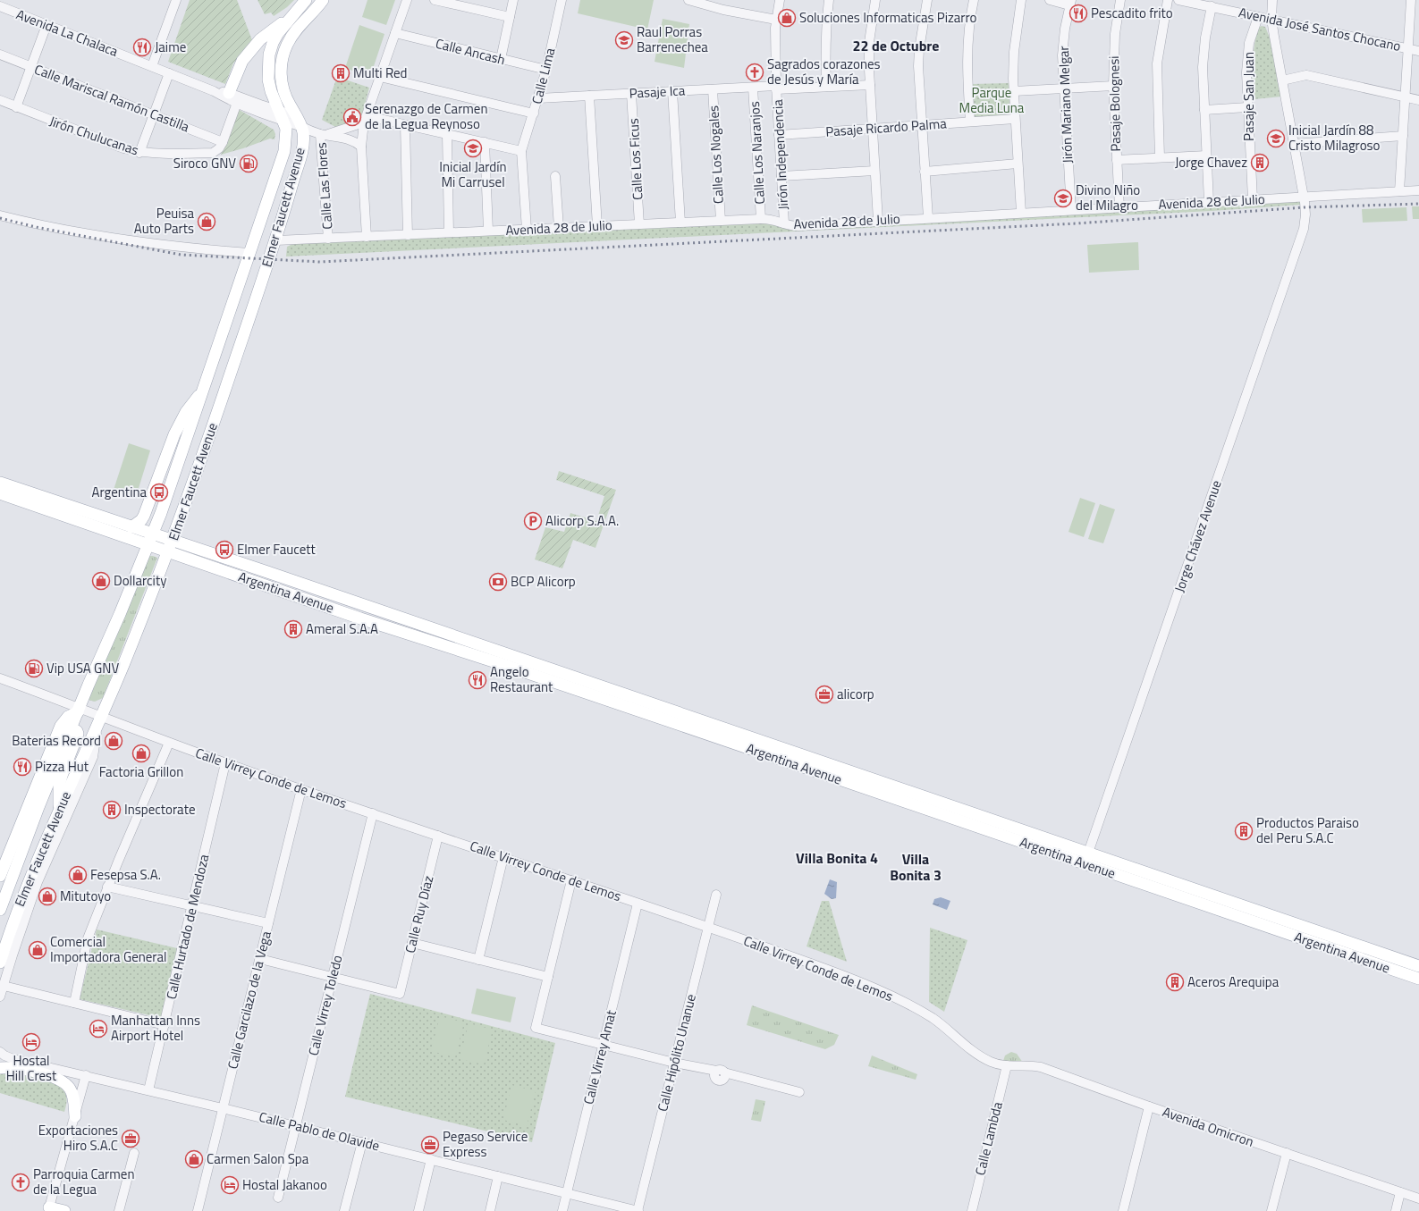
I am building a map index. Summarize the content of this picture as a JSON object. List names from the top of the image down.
{
  "streets": {
    "main road": ["Elmer Faucett Avenue", "Argentina Avenue"],
    "street": [
      "Avenida José Santos Chocano",
      "Avenida La Chalaca",
      "Calle Ancash",
      "Calle Lima",
      "Pasaje Ica",
      "Pasaje San Juan",
      "Calle Mariscal Ramón Castilla",
      "Pasaje Bolognesi",
      "Jirón Mariano Melgar",
      "Pasaje Ricardo Palma",
      "Jirón Chulucanas",
      "Calle Los Naranjos",
      "Calle Los Nogales",
      "Jirón Independencia",
      "Calle Los Ficus",
      "Calle Las Flores",
      "Avenida 28 de Julio",
      "Jorge Chávez Avenue",
      "Calle Virrey Conde de Lemos",
      "Calle Ruy Díaz",
      "Calle Hurtado de Mendoza",
      "Calle Garcilazo de la Vega",
      "Calle Virrey Toledo",
      "Calle Hipólito Unanue",
      "Calle Virrey Amat",
      "Avenida Omicron",
      "Calle Pablo de Olavide",
      "Calle Lambda"
    ]
  },
  "crossings": [
    ["Avenida José Santos Chocano", "Pasaje San Juan"],
    ["Avenida José Santos Chocano", "Jorge Chávez Avenue"],
    ["Avenida La Chalaca", "Calle Las Flores"],
    ["Avenida La Chalaca", "Elmer Faucett Avenue"],
    ["Calle Ancash", "Calle Lima"],
    ["Calle Lima", "Pasaje Ica"],
    ["Pasaje Ica", "Calle Los Naranjos"],
    ["Pasaje Ica", "Calle Los Nogales"],
    ["Pasaje Ica", "Jirón Independencia"],
    ["Pasaje Ica", "Calle Los Ficus"],
    ["Pasaje San Juan", "Avenida 28 de Julio"],
    ["Calle Mariscal Ramón Castilla", "Jirón Chulucanas"],
    ["Pasaje Bolognesi", "Avenida 28 de Julio"],
    ["Jirón Mariano Melgar", "Avenida 28 de Julio"],
    ["Pasaje Ricardo Palma", "Jirón Independencia"],
    ["Calle Los Naranjos", "Avenida 28 de Julio"],
    ["Calle Los Nogales", "Avenida 28 de Julio"],
    ["Jirón Independencia", "Avenida 28 de Julio"],
    ["Calle Los Ficus", "Avenida 28 de Julio"],
    ["Calle Las Flores", "Avenida 28 de Julio"],
    ["Avenida 28 de Julio", "Elmer Faucett Avenue"],
    ["Avenida 28 de Julio", "Jorge Chávez Avenue"],
    ["Elmer Faucett Avenue", "Argentina Avenue"],
    ["Elmer Faucett Avenue", "Calle Virrey Conde de Lemos"],
    ["Jorge Chávez Avenue", "Argentina Avenue"],
    ["Calle Virrey Conde de Lemos", "Calle Ruy Díaz"],
    ["Calle Virrey Conde de Lemos", "Calle Hurtado de Mendoza"],
    ["Calle Virrey Conde de Lemos", "Calle Garcilazo de la Vega"],
    ["Calle Virrey Conde de Lemos", "Calle Virrey Toledo"],
    ["Calle Virrey Conde de Lemos", "Calle Hipólito Unanue"],
    ["Calle Virrey Conde de Lemos", "Calle Virrey Amat"],
    ["Calle Virrey Conde de Lemos", "Avenida Omicron"],
    ["Calle Ruy Díaz", "Calle Virrey Toledo"],
    ["Calle Hurtado de Mendoza", "Calle Pablo de Olavide"],
    ["Calle Garcilazo de la Vega", "Calle Pablo de Olavide"],
    ["Calle Virrey Toledo", "Calle Pablo de Olavide"],
    ["Calle Hipólito Unanue", "Calle Pablo de Olavide"],
    ["Calle Virrey Amat", "Calle Pablo de Olavide"],
    ["Avenida Omicron", "Calle Lambda"]
  ],
  "districts": ["22 de Octubre", "Villa Bonita 4", "Villa Bonita 3"],
  "parks": ["Parque Media Luna"],
  "places": {
    "restaurant": [
      "Pescadito frito",
      "Jaime",
      "Angelo Restaurant",
      "Pizza Hut"
    ],
    "shop": [
      "Soluciones Informaticas Pizarro",
      "Peuisa Auto Parts",
      "Dollarcity",
      "Baterias Record",
      "Factoria Grillon",
      "Fesepsa S.A.",
      "Mitutoyo",
      "Comercial Importadora General",
      "Carmen Salon Spa"
    ],
    "school or university": [
      "Raul Porras Barrenechea",
      "Inicial Jardín 88 Cristo Milagroso",
      "Inicial Jardín Mi Carrusel",
      "Divino Niño del Milagro"
    ],
    "church": ["Sagrados corazones de Jesús y María", "Parroquia Carmen de la Legua"],
    "building": [
      "Multi Red",
      "Jorge Chavez",
      "Ameral S.A.A",
      "Inspectorate",
      "Productos Paraiso del Peru S.A.C",
      "Aceros Arequipa"
    ],
    "public building": ["Serenazgo de Carmen de la Legua Reynoso"],
    "fuel station": ["Siroco GNV", "Vip USA GNV"],
    "bus stop": ["Argentina", "Elmer Faucett"],
    "parking": ["Alicorp S.A.A."],
    "bank": ["BCP Alicorp"],
    "office": ["alicorp", "Exportaciones Hiro S.A.C", "Pegaso Service Express"],
    "hotel": ["Manhattan Inns Airport Hotel", "Hostal Hill Crest", "Hostal Jakanoo"]
  }
}
